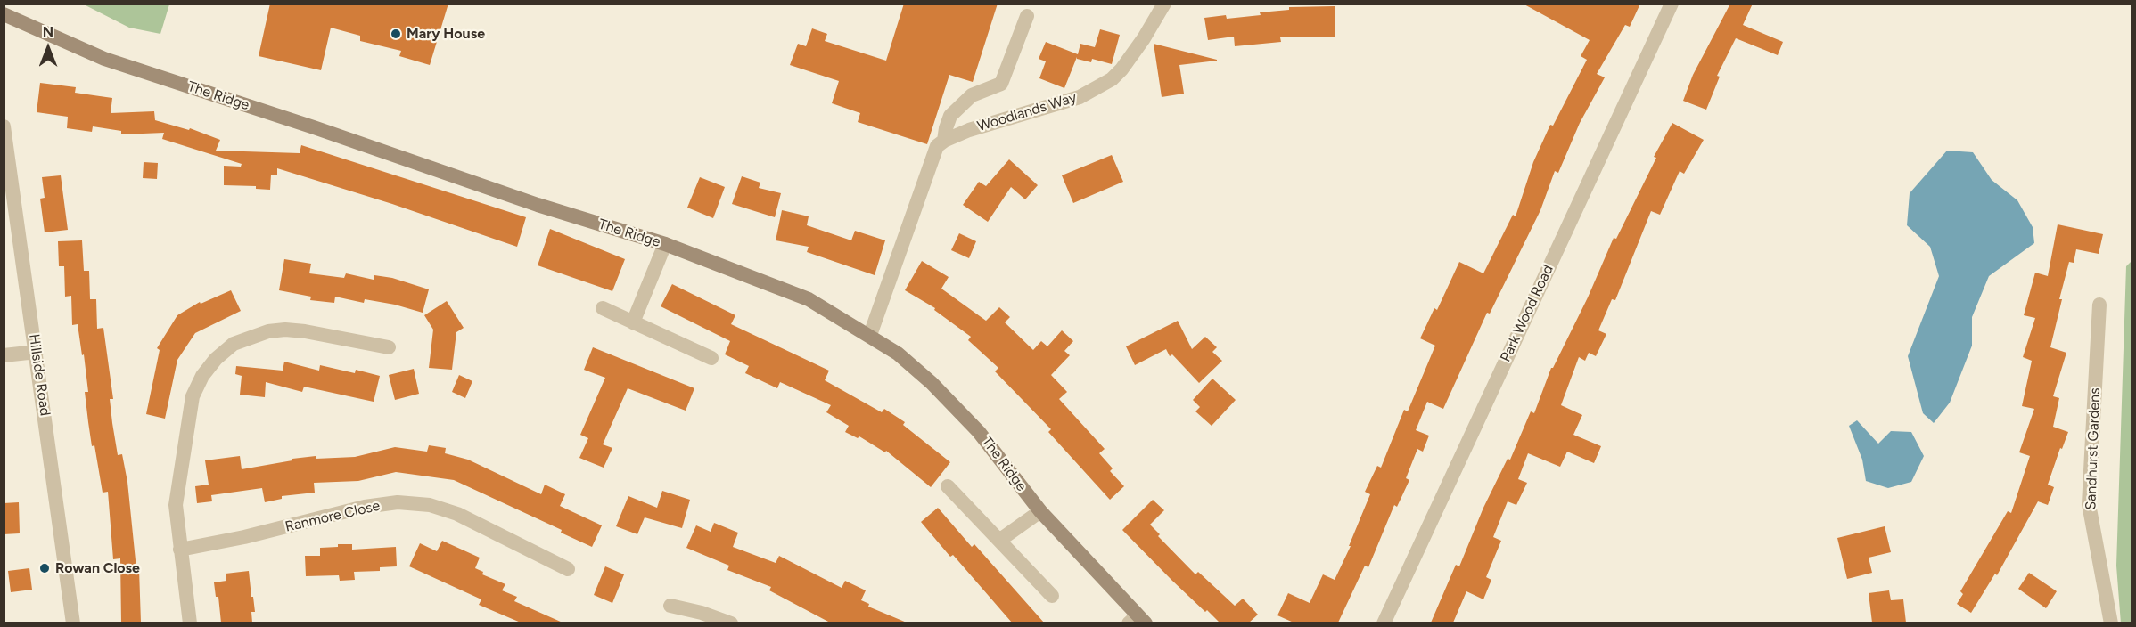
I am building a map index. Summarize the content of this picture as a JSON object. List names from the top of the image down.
{
  "streets": {
    "main road": ["The Ridge"],
    "street": [
      "Woodlands Way",
      "Park Wood Road",
      "Hillside Road",
      "Sandhurst Gardens",
      "Ranmore Close"
    ]
  },
  "crossings": [
    ["The Ridge", "Woodlands Way"]
  ],
  "places": ["Mary House", "Rowan Close"],
  "north": "top"
}
